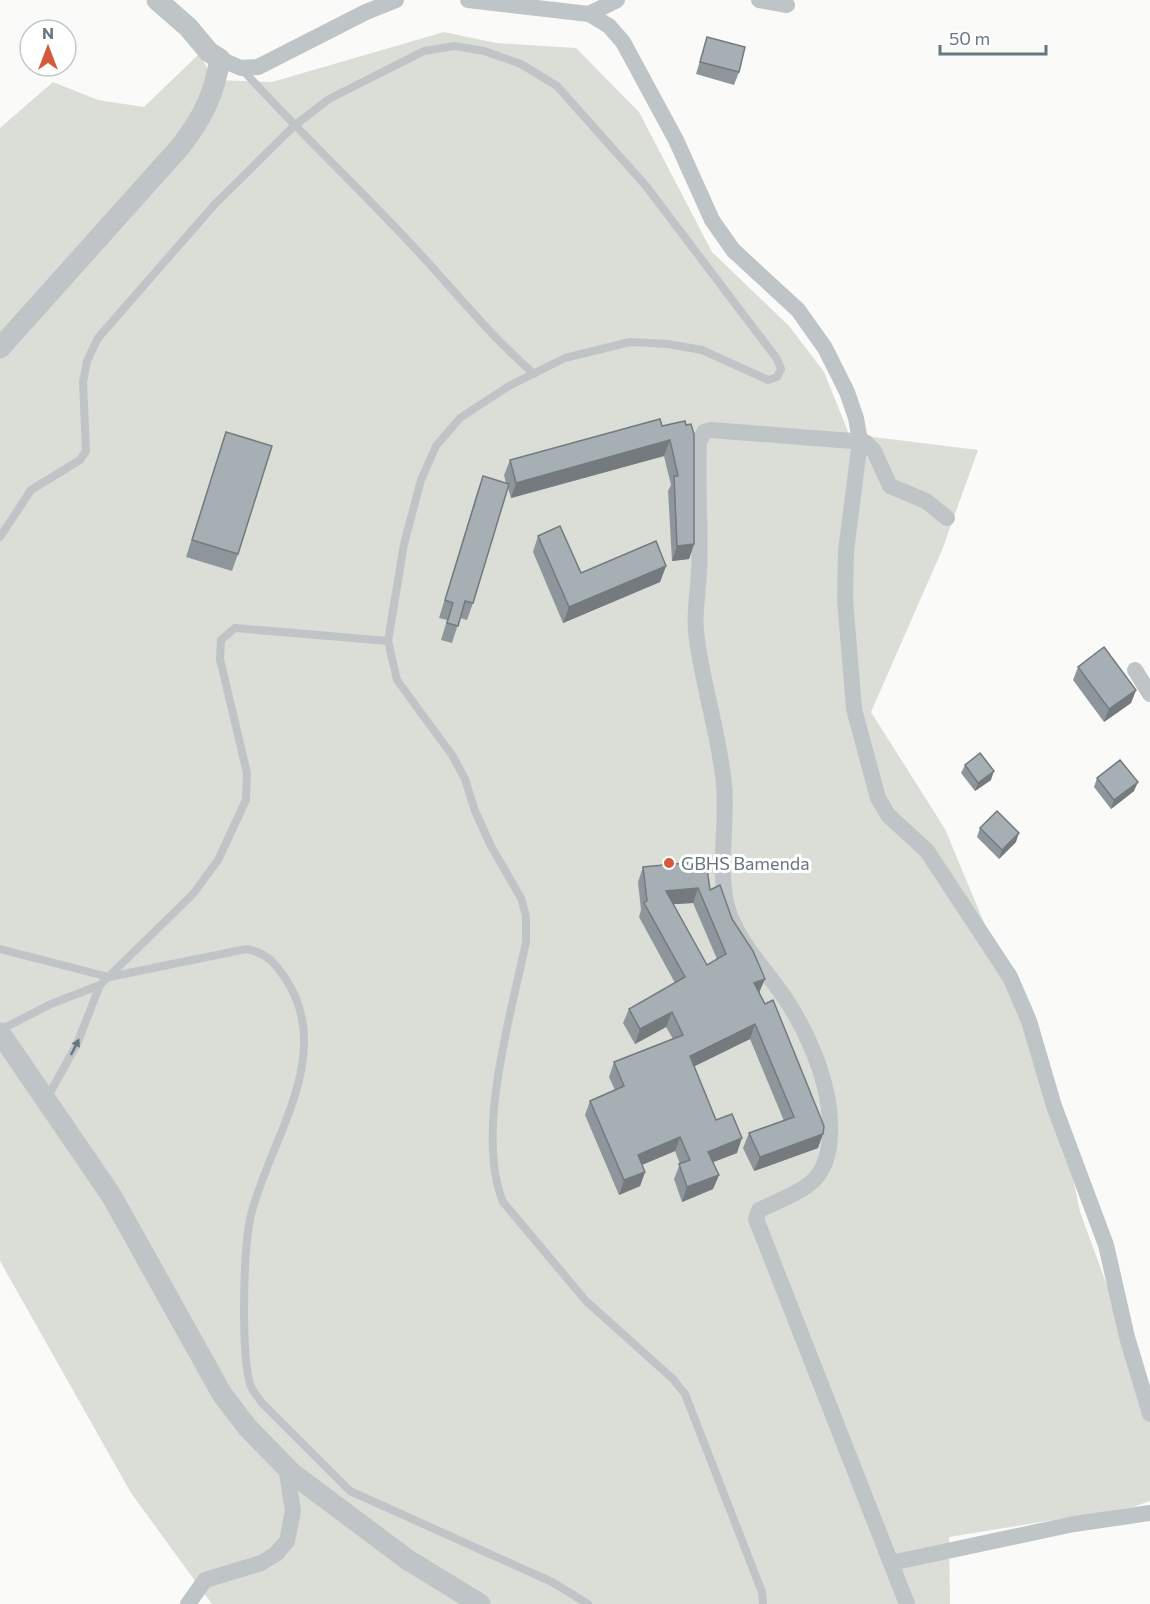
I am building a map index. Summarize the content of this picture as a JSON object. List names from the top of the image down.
{
  "places": ["GBHS Bamenda"],
  "scale_bar": "50 m",
  "north": "top"
}
